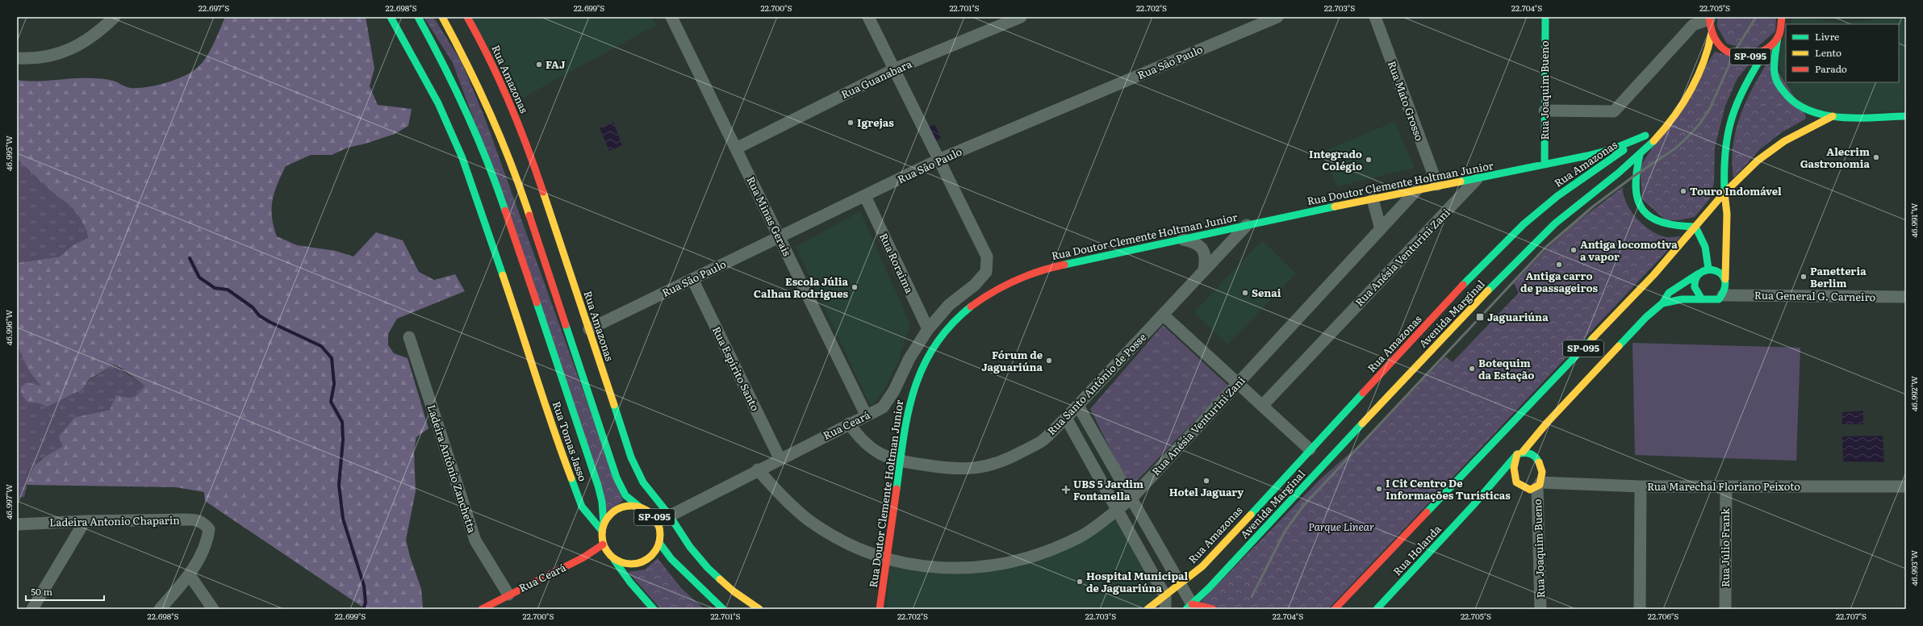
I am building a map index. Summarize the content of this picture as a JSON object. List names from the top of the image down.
{
  "streets": {
    "street": [
      "SP-095",
      "Rua São Paulo",
      "Rua Amazonas",
      "Rua Guanabara",
      "Rua Joaquim Bueno",
      "Rua Mato Grosso",
      "Rua Doutor Clemente Holtman Junior",
      "Rua Minas Gerais",
      "Rua Anésia Venturini Zani",
      "Rua Roraima",
      "Rua General G. Carneiro",
      "Avenida Marginal",
      "Rua Espírito Santo",
      "Rua Santo Antônio de Posse",
      "Rua Ceará",
      "Rua Tomas Jasso",
      "Ladeira Antônio Zanchetta",
      "Rua Marechal Floriano Peixoto",
      "Ladeira Antonio Chaparin",
      "Rua Júlio Frank",
      "Rua Holanda"
    ]
  },
  "crossings": [
    ["SP-095", "Avenida Marginal"],
    ["SP-095", "Rua Ceará"],
    ["SP-095", "Rua Tomas Jasso"],
    ["Rua São Paulo", "Rua Amazonas"],
    ["Rua São Paulo", "Rua Minas Gerais"],
    ["Rua São Paulo", "Rua Roraima"],
    ["Rua São Paulo", "Rua Espírito Santo"],
    ["Rua São Paulo", "Rua Ceará"],
    ["Rua Amazonas", "Rua Doutor Clemente Holtman Junior"],
    ["Rua Amazonas", "Avenida Marginal"],
    ["Rua Amazonas", "Rua Ceará"],
    ["Rua Guanabara", "Rua Minas Gerais"],
    ["Rua Joaquim Bueno", "Rua Doutor Clemente Holtman Junior"],
    ["Rua Joaquim Bueno", "Rua Marechal Floriano Peixoto"],
    ["Rua Mato Grosso", "Rua Doutor Clemente Holtman Junior"],
    ["Rua Doutor Clemente Holtman Junior", "Rua Anésia Venturini Zani"],
    ["Rua Doutor Clemente Holtman Junior", "Rua Santo Antônio de Posse"],
    ["Rua Minas Gerais", "Rua Ceará"],
    ["Rua Anésia Venturini Zani", "Rua Ceará"],
    ["Rua Roraima", "Rua Ceará"],
    ["Rua Espírito Santo", "Rua Ceará"],
    ["Rua Santo Antônio de Posse", "Rua Ceará"],
    ["Rua Ceará", "Rua Tomas Jasso"],
    ["Rua Ceará", "Ladeira Antônio Zanchetta"],
    ["Rua Marechal Floriano Peixoto", "Rua Júlio Frank"]
  ],
  "parks": ["Parque Linear"],
  "places": {
    "other": [
      "FAJ",
      "Igrejas",
      "Alecrim Gastronomia",
      "Integrado Colégio",
      "Touro Indomável",
      "Antiga locomotiva a vapor",
      "Antiga carro de passageiros",
      "Panetteria Berlim",
      "Escola Júlia Calhau Rodrigues",
      "Senai",
      "Fórum de Jaguariúna",
      "Botequim da Estação",
      "Hotel Jaguary",
      "I Cit Centro De Informações Turísticas",
      "Hospital Municipal de Jaguariúna"
    ],
    "transit": ["Jaguariúna"],
    "health": ["UBS 5 Jardim Fontanella"]
  },
  "legend": ["Livre", "Lento", "Parado"],
  "scale_bar": "50 m",
  "coordinates": [
    "22.697°S",
    "22.698°S",
    "22.699°S",
    "22.700°S",
    "22.701°S",
    "22.702°S",
    "22.703°S",
    "22.704°S",
    "22.705°S",
    "46.995°W",
    "46.991°W",
    "46.996°W",
    "46.992°W",
    "46.997°W",
    "46.993°W",
    "22.706°S",
    "22.707°S"
  ]
}
